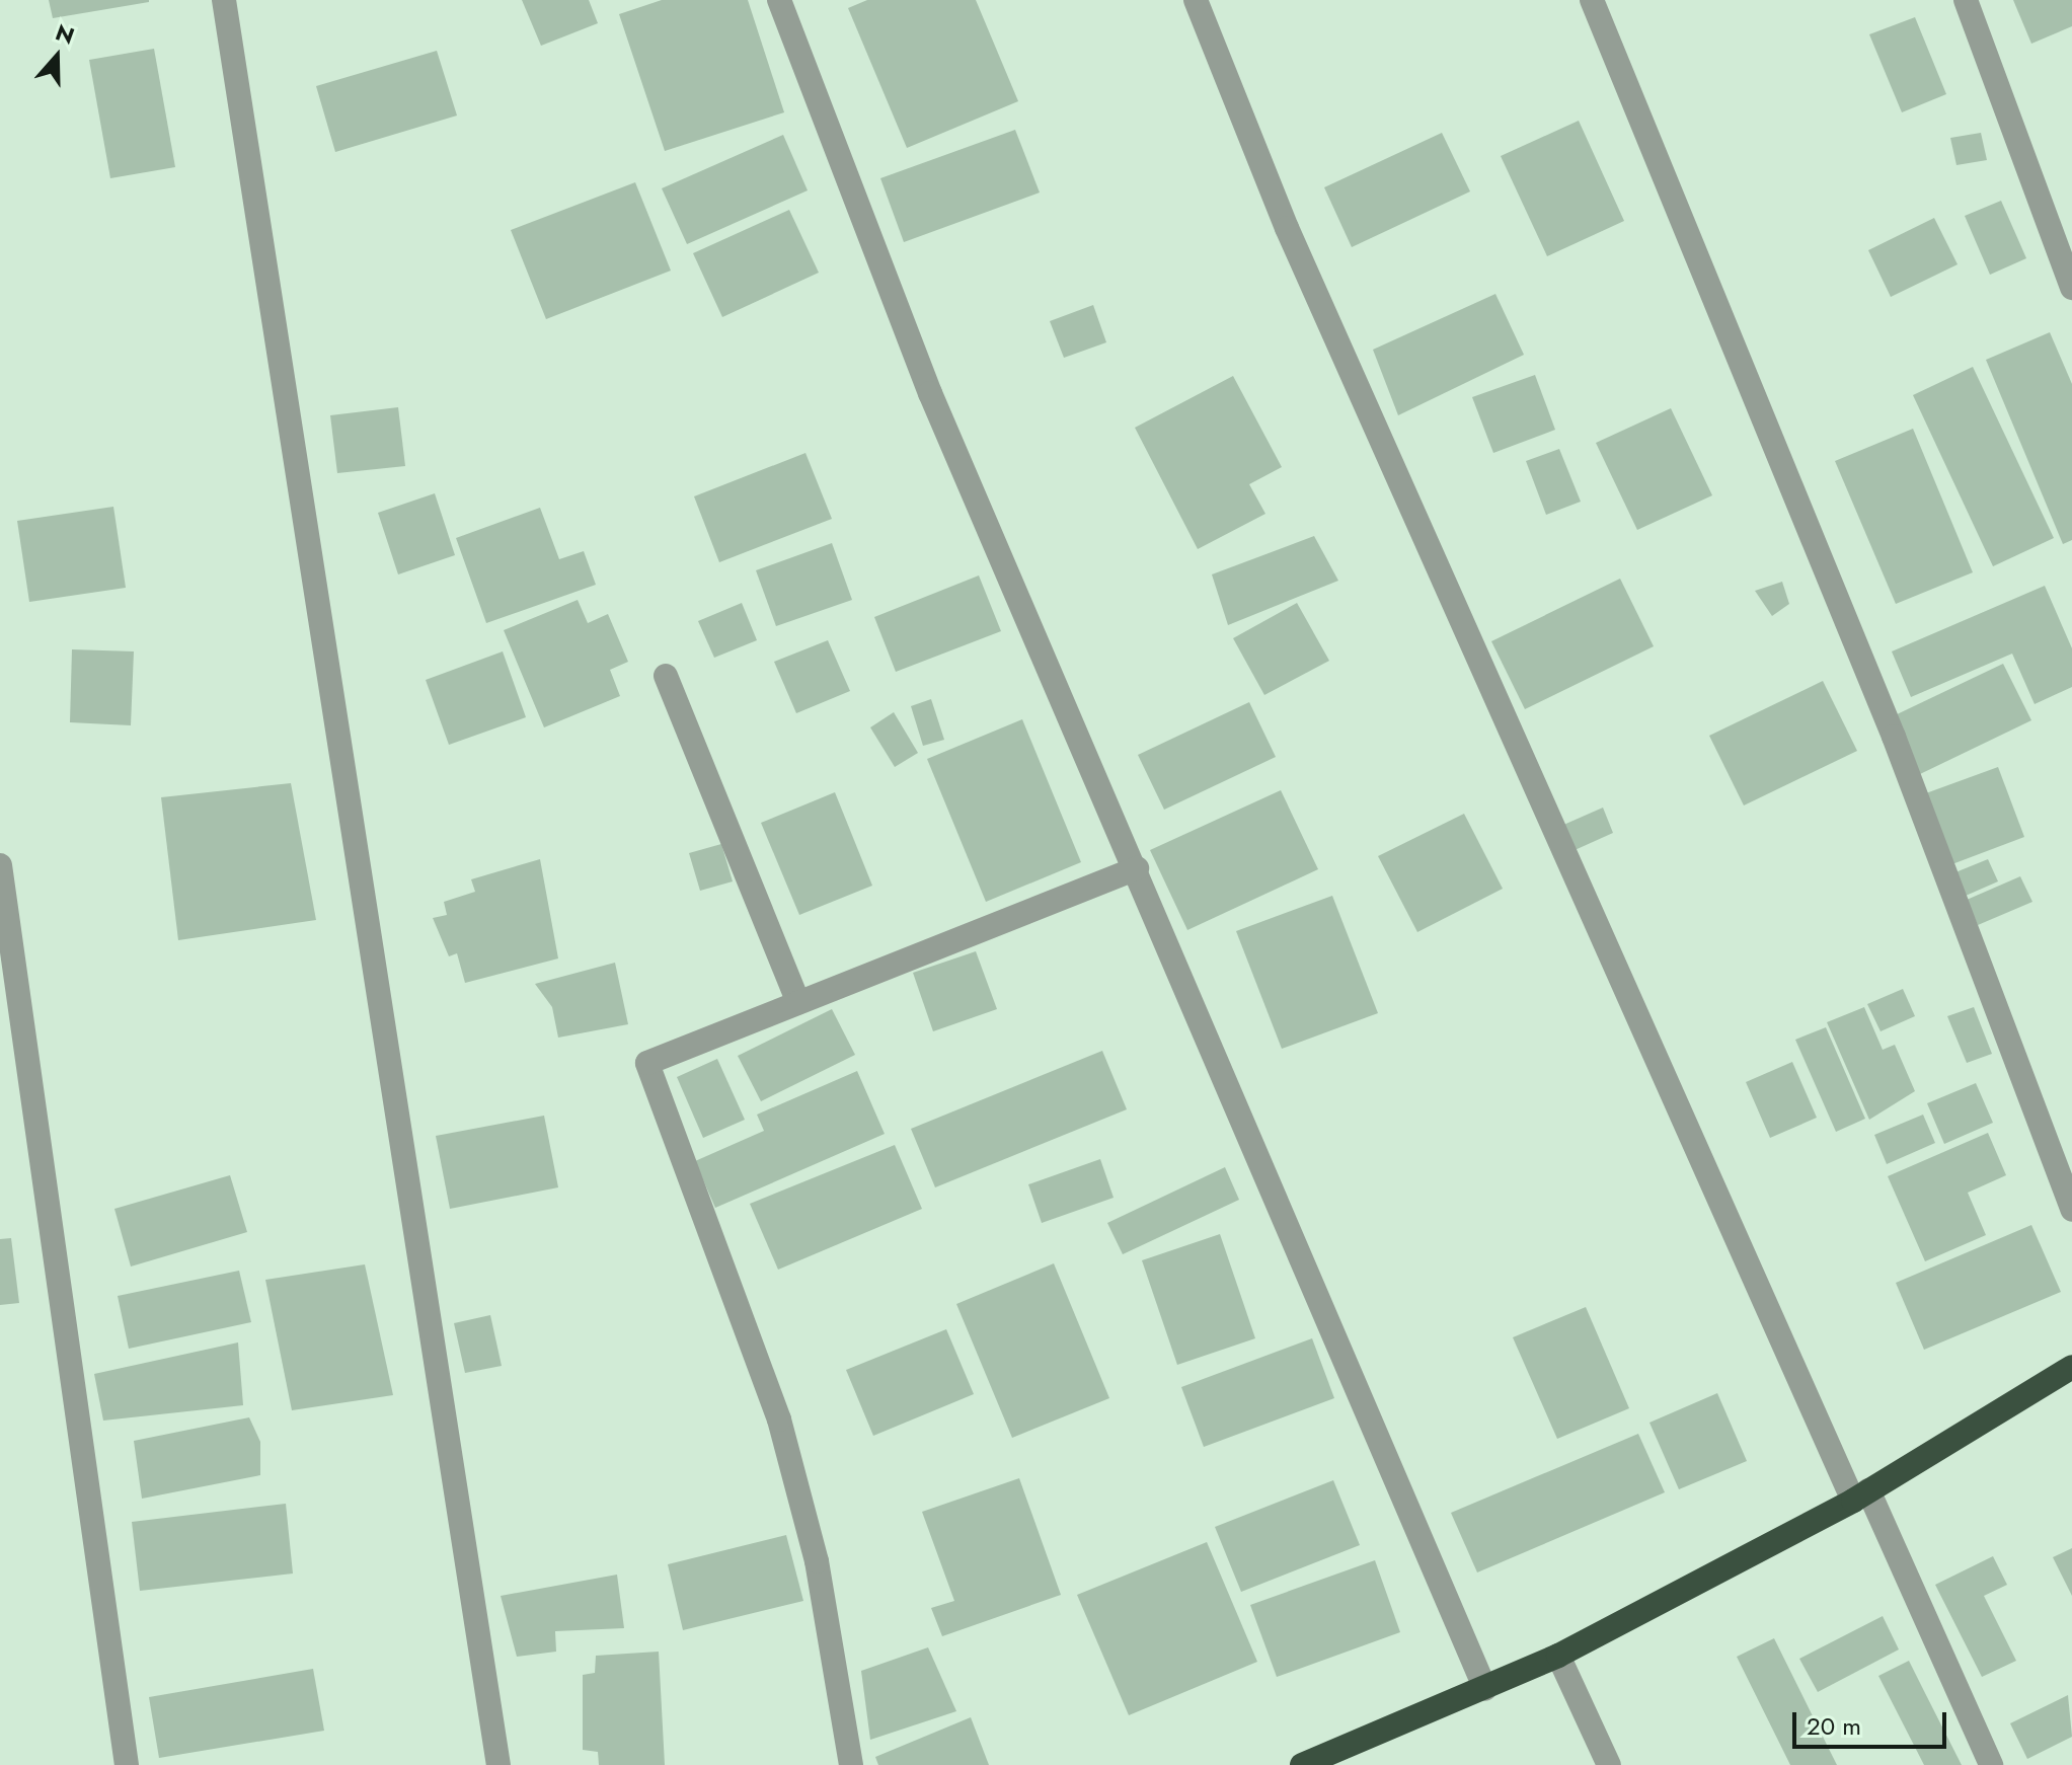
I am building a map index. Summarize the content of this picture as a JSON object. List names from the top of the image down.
{
  "scale_bar": "20 m",
  "north": "top"
}
